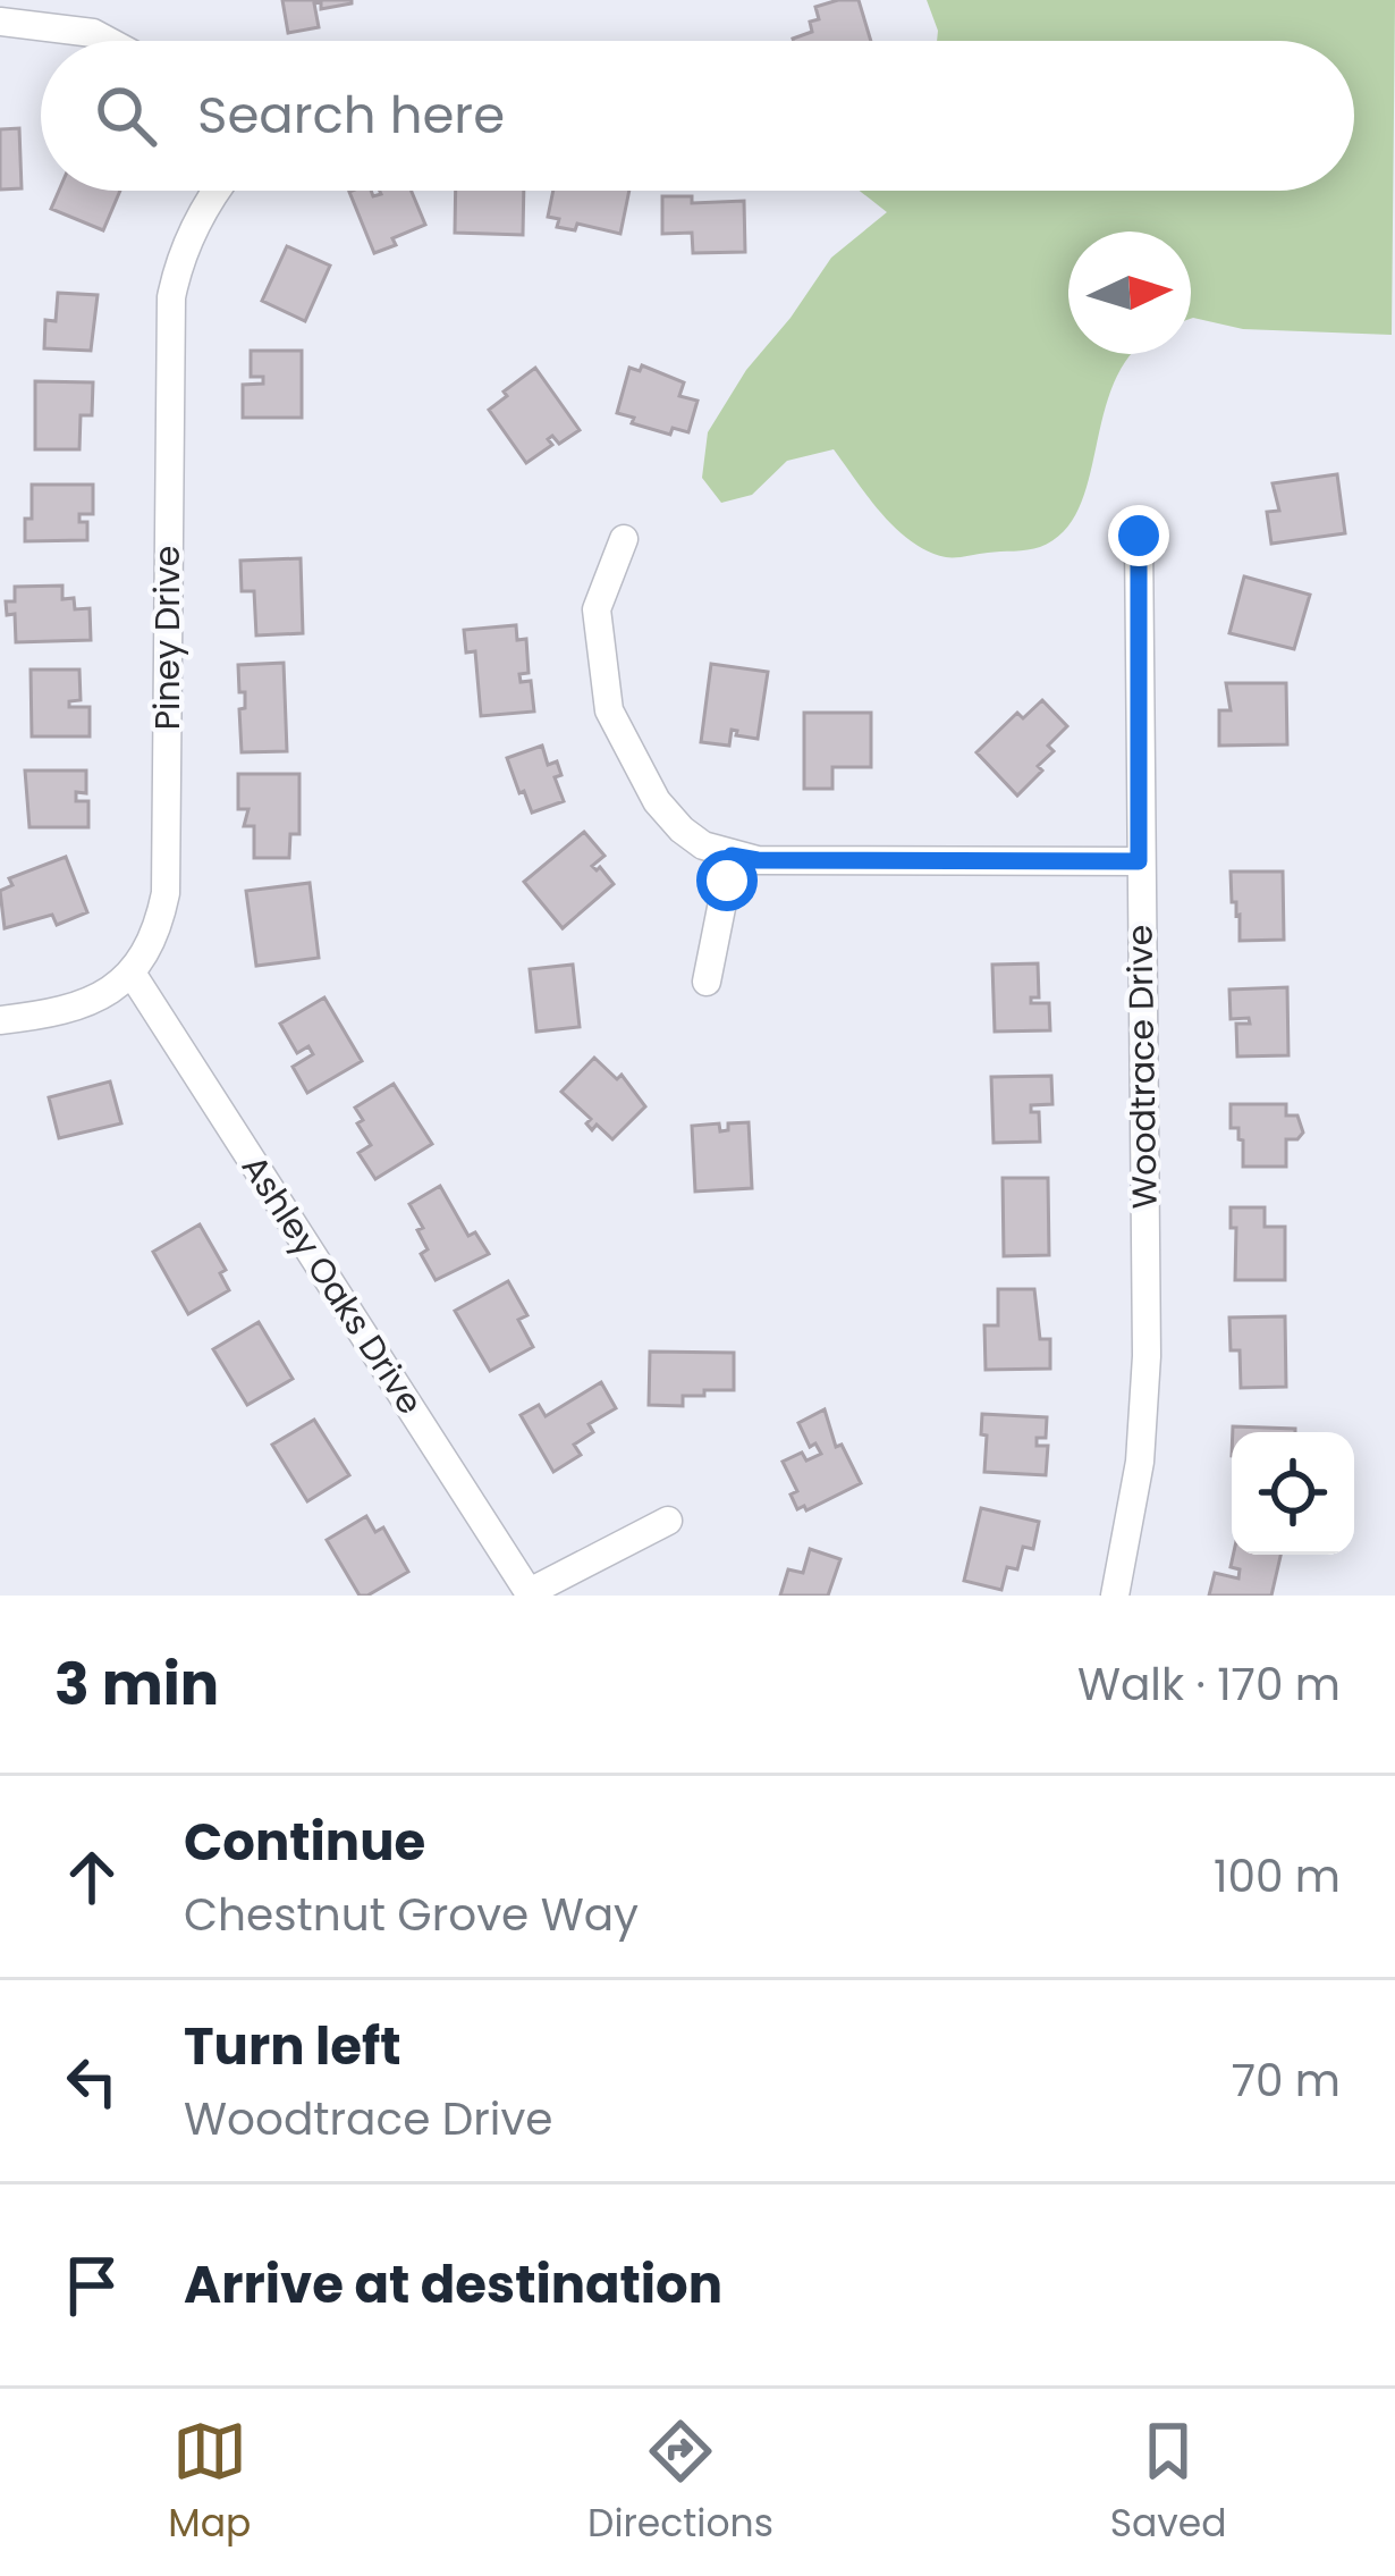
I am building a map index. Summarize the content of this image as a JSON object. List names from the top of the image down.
{
  "streets": {
    "street": ["Piney Drive", "Woodtrace Drive", "Ashley Oaks Drive"]
  },
  "crossings": [
    ["Piney Drive", "Ashley Oaks Drive"]
  ],
  "north": "right",
  "page": {
    "search": "Search here",
    "heading": ["3 min", "Walk · 170 m"],
    "list": [
      ["Continue", "Chestnut Grove Way", "100 m"],
      ["Turn left", "Woodtrace Drive", "70 m"],
      "Arrive at destination"
    ],
    "nav": ["Map", "Directions", "Saved"]
  }
}
